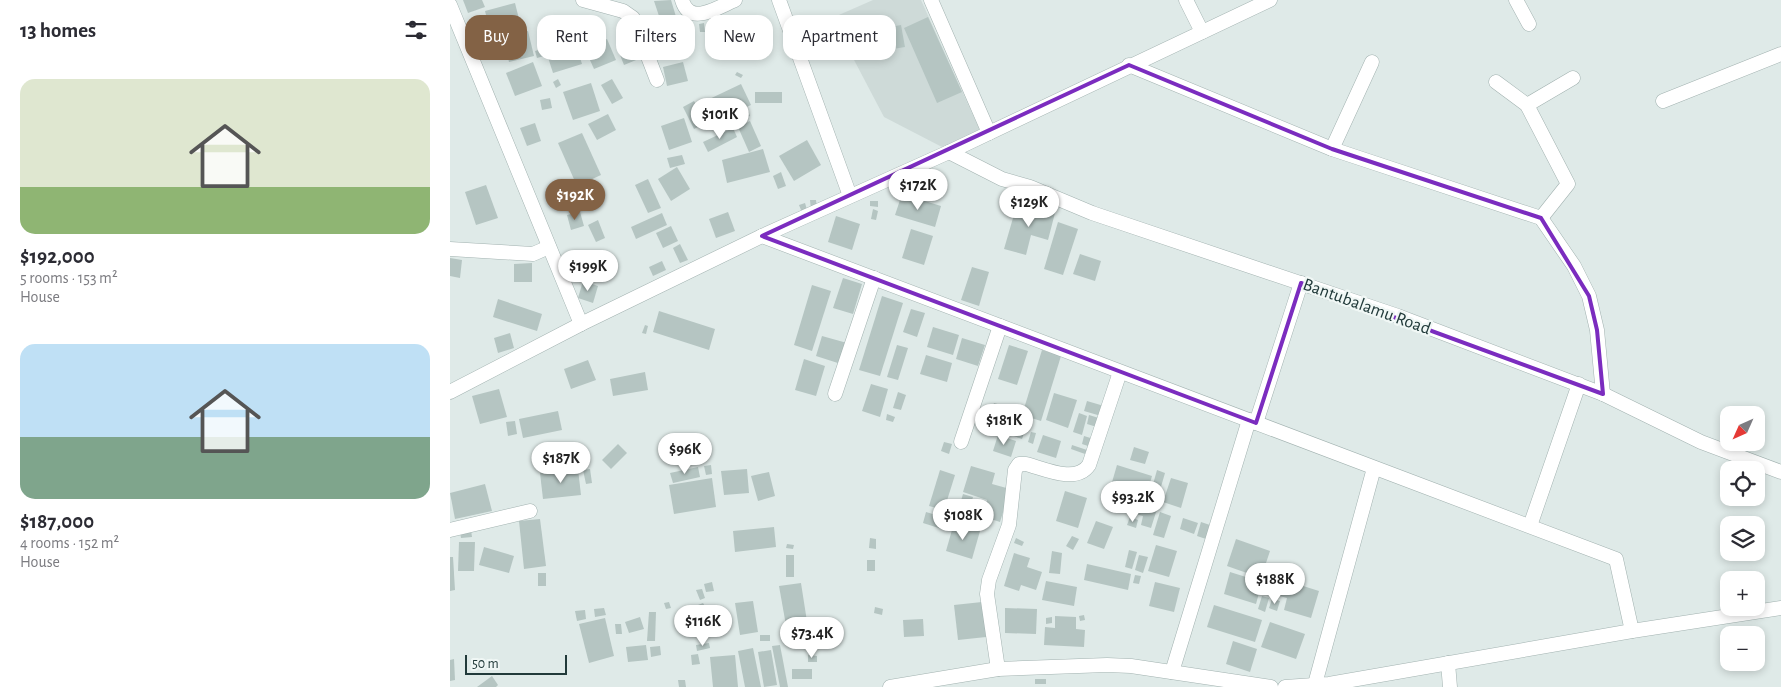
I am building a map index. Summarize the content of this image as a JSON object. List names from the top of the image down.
{
  "streets": {
    "street": ["Bantubalamu Road"]
  },
  "scale_bar": "50 m",
  "north": "bottom left",
  "page": {
    "heading": "13 homes",
    "chip": [
      "Buy",
      "Rent",
      "Filters",
      "New",
      "Apartment"
    ],
    "list": [
      {
        "name": "$192,000",
        "note": "5 rooms · 153 m² · House"
      },
      {
        "name": "$187,000",
        "note": "4 rooms · 152 m² · House"
      }
    ],
    "price": [
      "$101K",
      "$172K",
      "$192K",
      "$129K",
      "$199K",
      "$181K",
      "$96K",
      "$187K",
      "$93.2K",
      "$108K",
      "$188K",
      "$116K",
      "$73.4K"
    ],
    "map_buttons": ["+", "−"],
    "scale": "50 m"
  }
}
